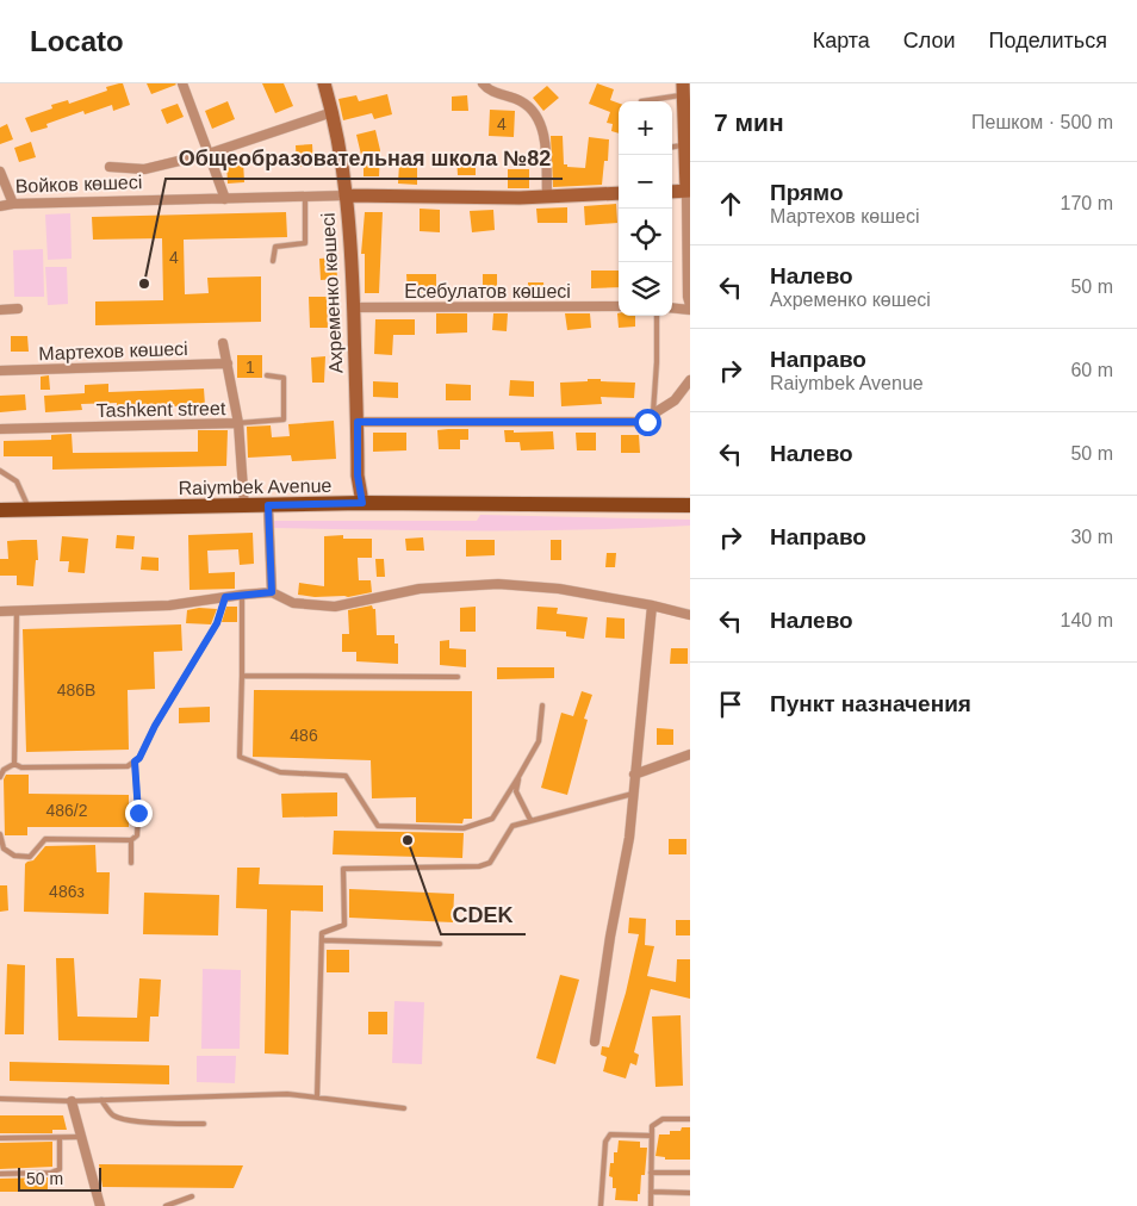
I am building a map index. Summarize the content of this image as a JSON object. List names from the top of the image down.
{
  "streets": {
    "main road": ["Raiymbek Avenue"],
    "street": [
      "Войков көшесі",
      "Есебулатов көшесі",
      "Ахременко көшесі",
      "Мартехов көшесі",
      "Tashkent street"
    ]
  },
  "crossings": [
    ["Войков көшесі", "Ахременко көшесі"],
    ["Есебулатов көшесі", "Ахременко көшесі"],
    ["Ахременко көшесі", "Raiymbek Avenue"],
    ["Tashkent street", "Raiymbek Avenue"]
  ],
  "places": ["Общеобразовательная школа №82", "CDEK"],
  "house_numbers": [
    "4",
    "4",
    "1",
    "486В",
    "486",
    "486/2",
    "486з"
  ],
  "scale_bar": "50 m",
  "page": {
    "header": "Locato",
    "nav": ["Карта", "Слои", "Поделиться"],
    "heading": ["7 мин", "Пешком · 500 m"],
    "map_buttons": ["+", "−"],
    "list": [
      ["Прямо", "Мартехов көшесі", "170 m"],
      ["Налево", "Ахременко көшесі", "50 m"],
      ["Направо", "Raiymbek Avenue", "60 m"],
      ["Налево", "50 m"],
      ["Направо", "30 m"],
      ["Налево", "140 m"],
      "Пункт назначения"
    ],
    "scale": "50 m"
  }
}
